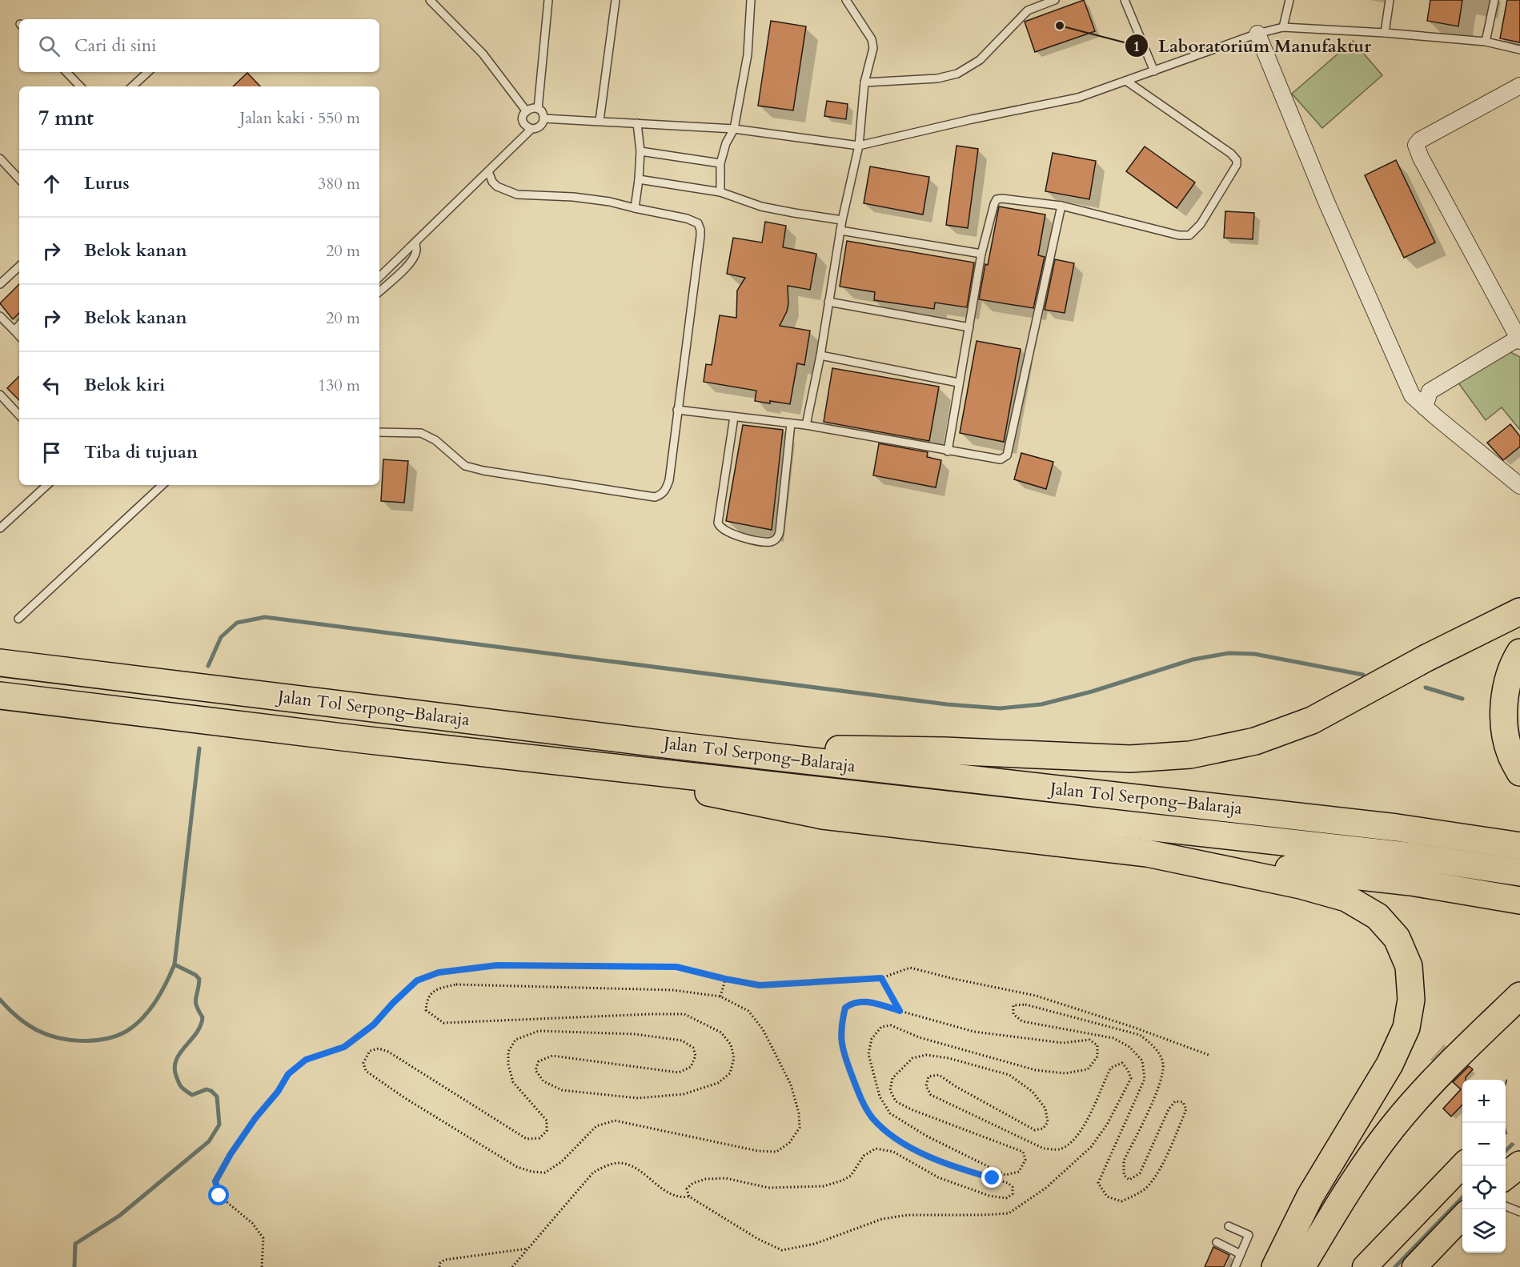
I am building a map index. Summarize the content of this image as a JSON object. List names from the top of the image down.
{
  "streets": {
    "highway": ["Jalan Tol Serpong–Balaraja"]
  },
  "places": ["Laboratorium Manufaktur"],
  "page": {
    "search": "Cari di sini",
    "heading": ["7 mnt", "Jalan kaki · 550 m"],
    "list": [
      ["Lurus", "380 m"],
      ["Belok kanan", "20 m"],
      ["Belok kanan", "20 m"],
      ["Belok kiri", "130 m"],
      "Tiba di tujuan"
    ],
    "map_buttons": ["+", "−"]
  }
}
